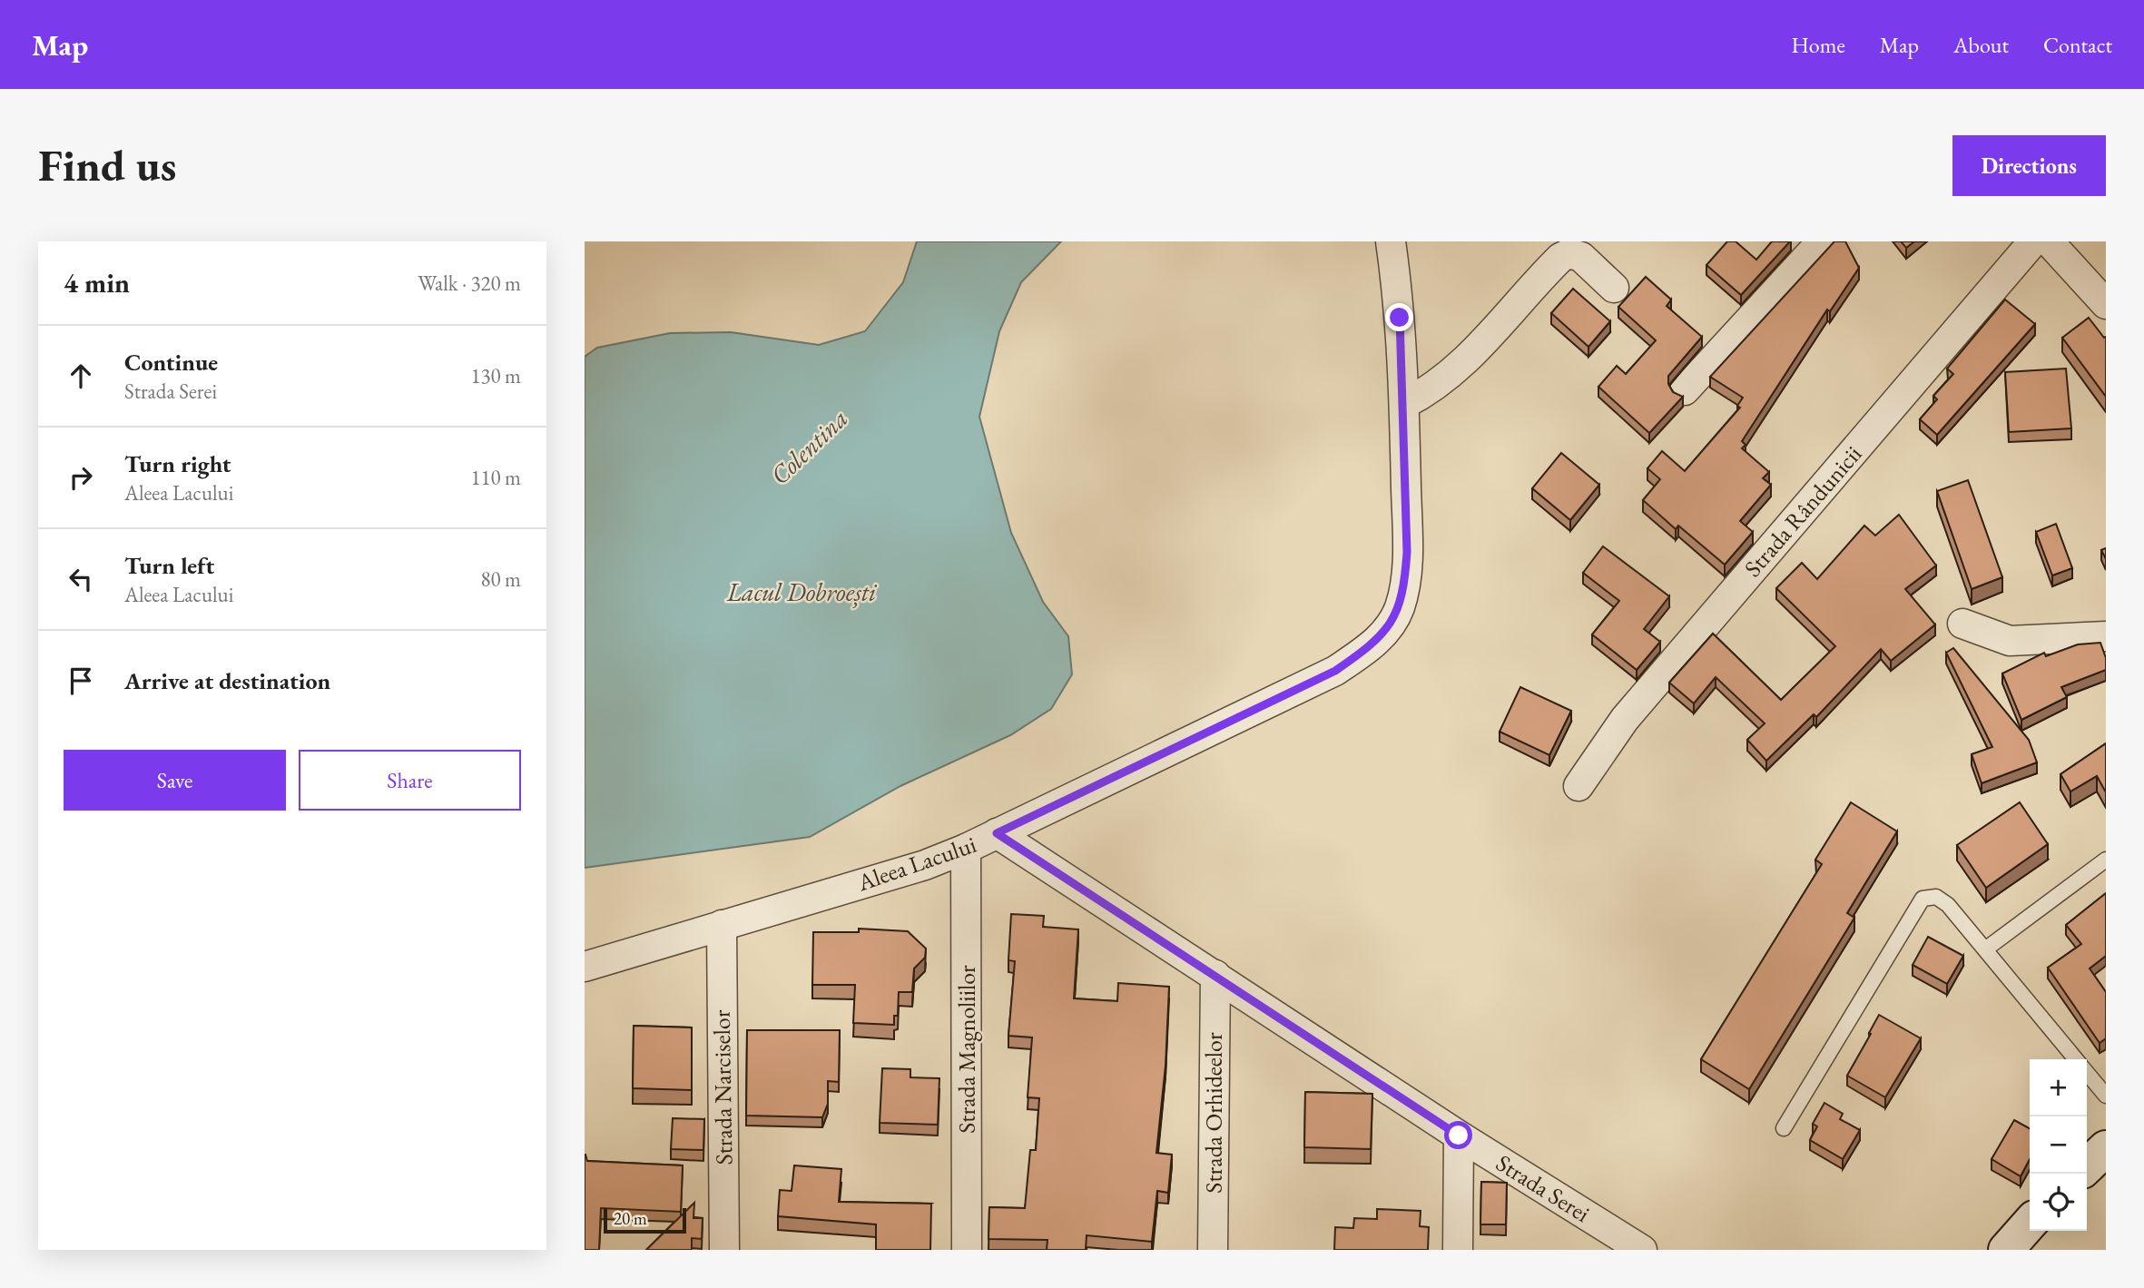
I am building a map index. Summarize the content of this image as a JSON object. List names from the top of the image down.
{
  "streets": {
    "street": [
      "Strada Rândunicii",
      "Aleea Lacului",
      "Strada Magnoliilor",
      "Strada Narciselor",
      "Strada Orhideelor",
      "Strada Serei"
    ]
  },
  "crossings": [
    ["Aleea Lacului", "Strada Magnoliilor"],
    ["Aleea Lacului", "Strada Narciselor"],
    ["Aleea Lacului", "Strada Serei"],
    ["Strada Orhideelor", "Strada Serei"]
  ],
  "water": ["Colentina", "Lacul Dobroești"],
  "scale_bar": "20 m",
  "page": {
    "header": "Map",
    "nav": [
      "Home",
      "Map",
      "About",
      "Contact"
    ],
    "buttons": [
      "Directions",
      ["Save", "Share"]
    ],
    "title": "Find us",
    "heading": ["4 min", "Walk · 320 m"],
    "list": [
      ["Continue", "Strada Serei", "130 m"],
      ["Turn right", "Aleea Lacului", "110 m"],
      ["Turn left", "Aleea Lacului", "80 m"],
      "Arrive at destination"
    ],
    "map_buttons": ["+", "−"],
    "scale": "20 m"
  }
}
